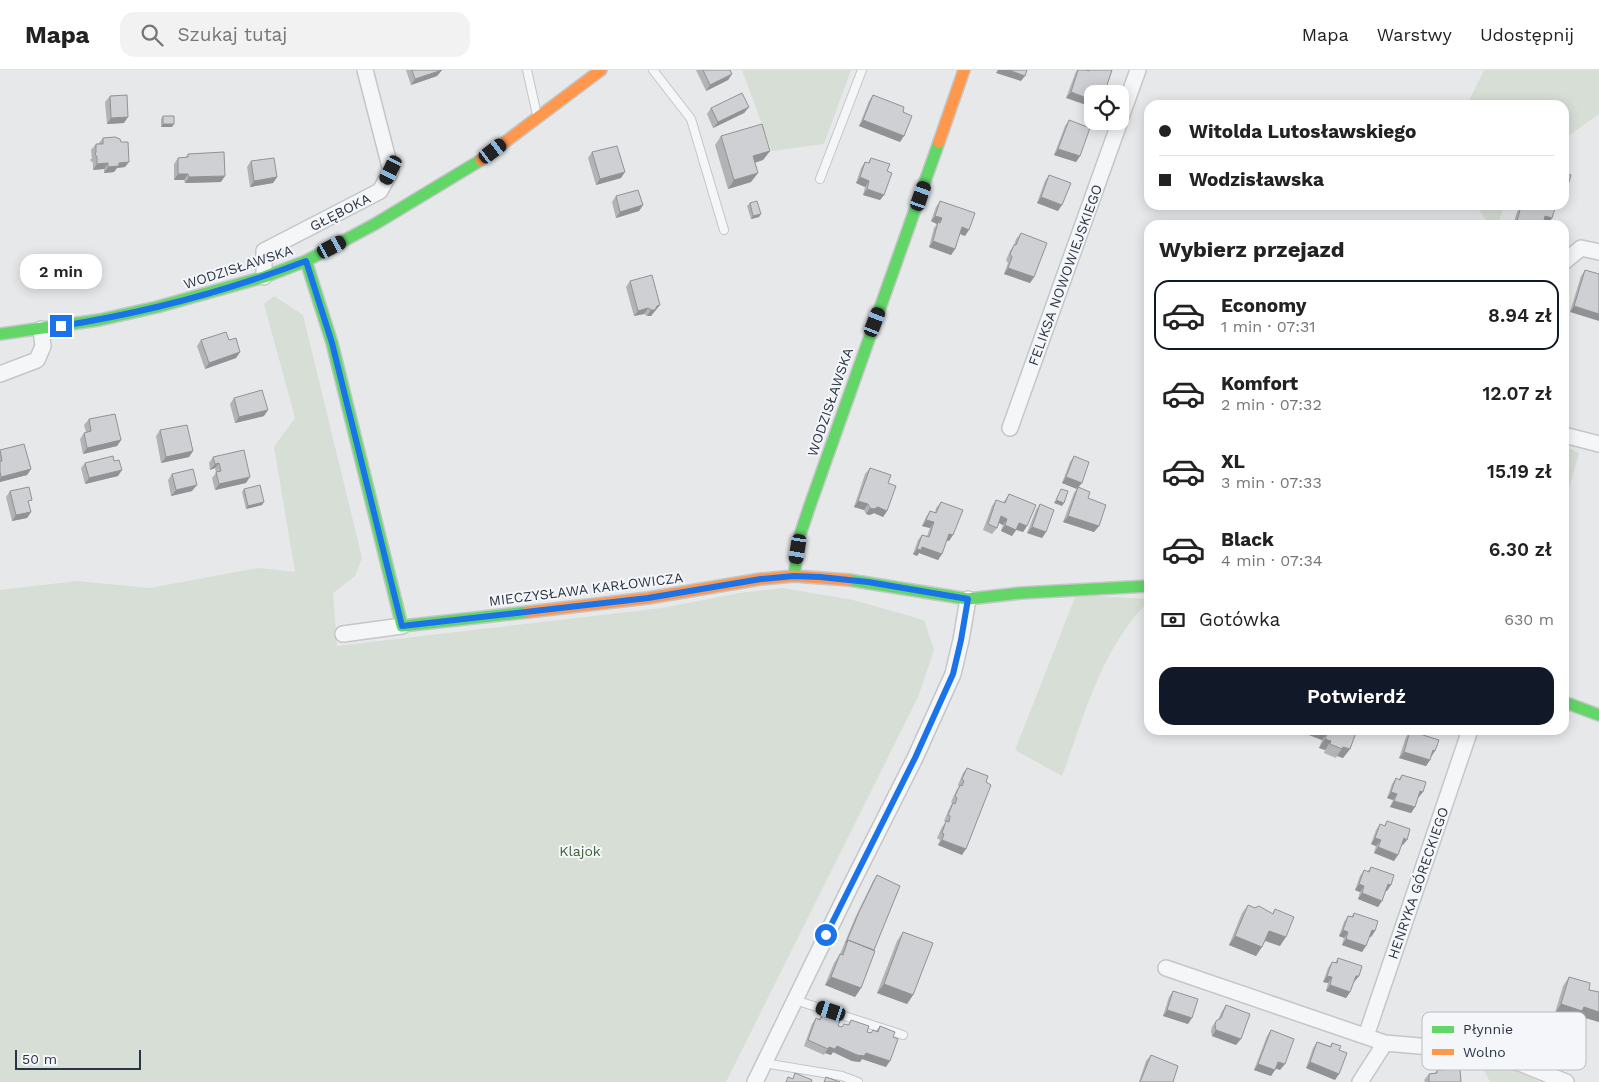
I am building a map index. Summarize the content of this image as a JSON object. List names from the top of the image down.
{
  "streets": {
    "street": [
      "GŁĘBOKA",
      "WODZISŁAWSKA",
      "FELIKSA NOWOWIEJSKIEGO",
      "MIECZYSŁAWA KARŁOWICZA",
      "HENRYKA GÓRECKIEGO"
    ]
  },
  "crossings": [
    ["GŁĘBOKA", "WODZISŁAWSKA"],
    ["WODZISŁAWSKA", "MIECZYSŁAWA KARŁOWICZA"]
  ],
  "parks": ["Klajok"],
  "legend": ["Płynnie", "Wolno"],
  "scale_bar": "50 m",
  "page": {
    "header": "Mapa",
    "search": "Szukaj tutaj",
    "nav": ["Mapa", "Warstwy", "Udostępnij"],
    "banner": ["Witolda Lutosławskiego", "Wodzisławska"],
    "heading": "Wybierz przejazd",
    "bubble": "2 min",
    "list": [
      {
        "name": "Economy",
        "note": "1 min · 07:31",
        "value": "8.94 zł"
      },
      {
        "name": "Komfort",
        "note": "2 min · 07:32",
        "value": "12.07 zł"
      },
      {
        "name": "XL",
        "note": "3 min · 07:33",
        "value": "15.19 zł"
      },
      {
        "name": "Black",
        "note": "4 min · 07:34",
        "value": "6.30 zł"
      }
    ],
    "pay": ["Gotówka", "630 m"],
    "buttons": "Potwierdź",
    "scale": "50 m"
  }
}
